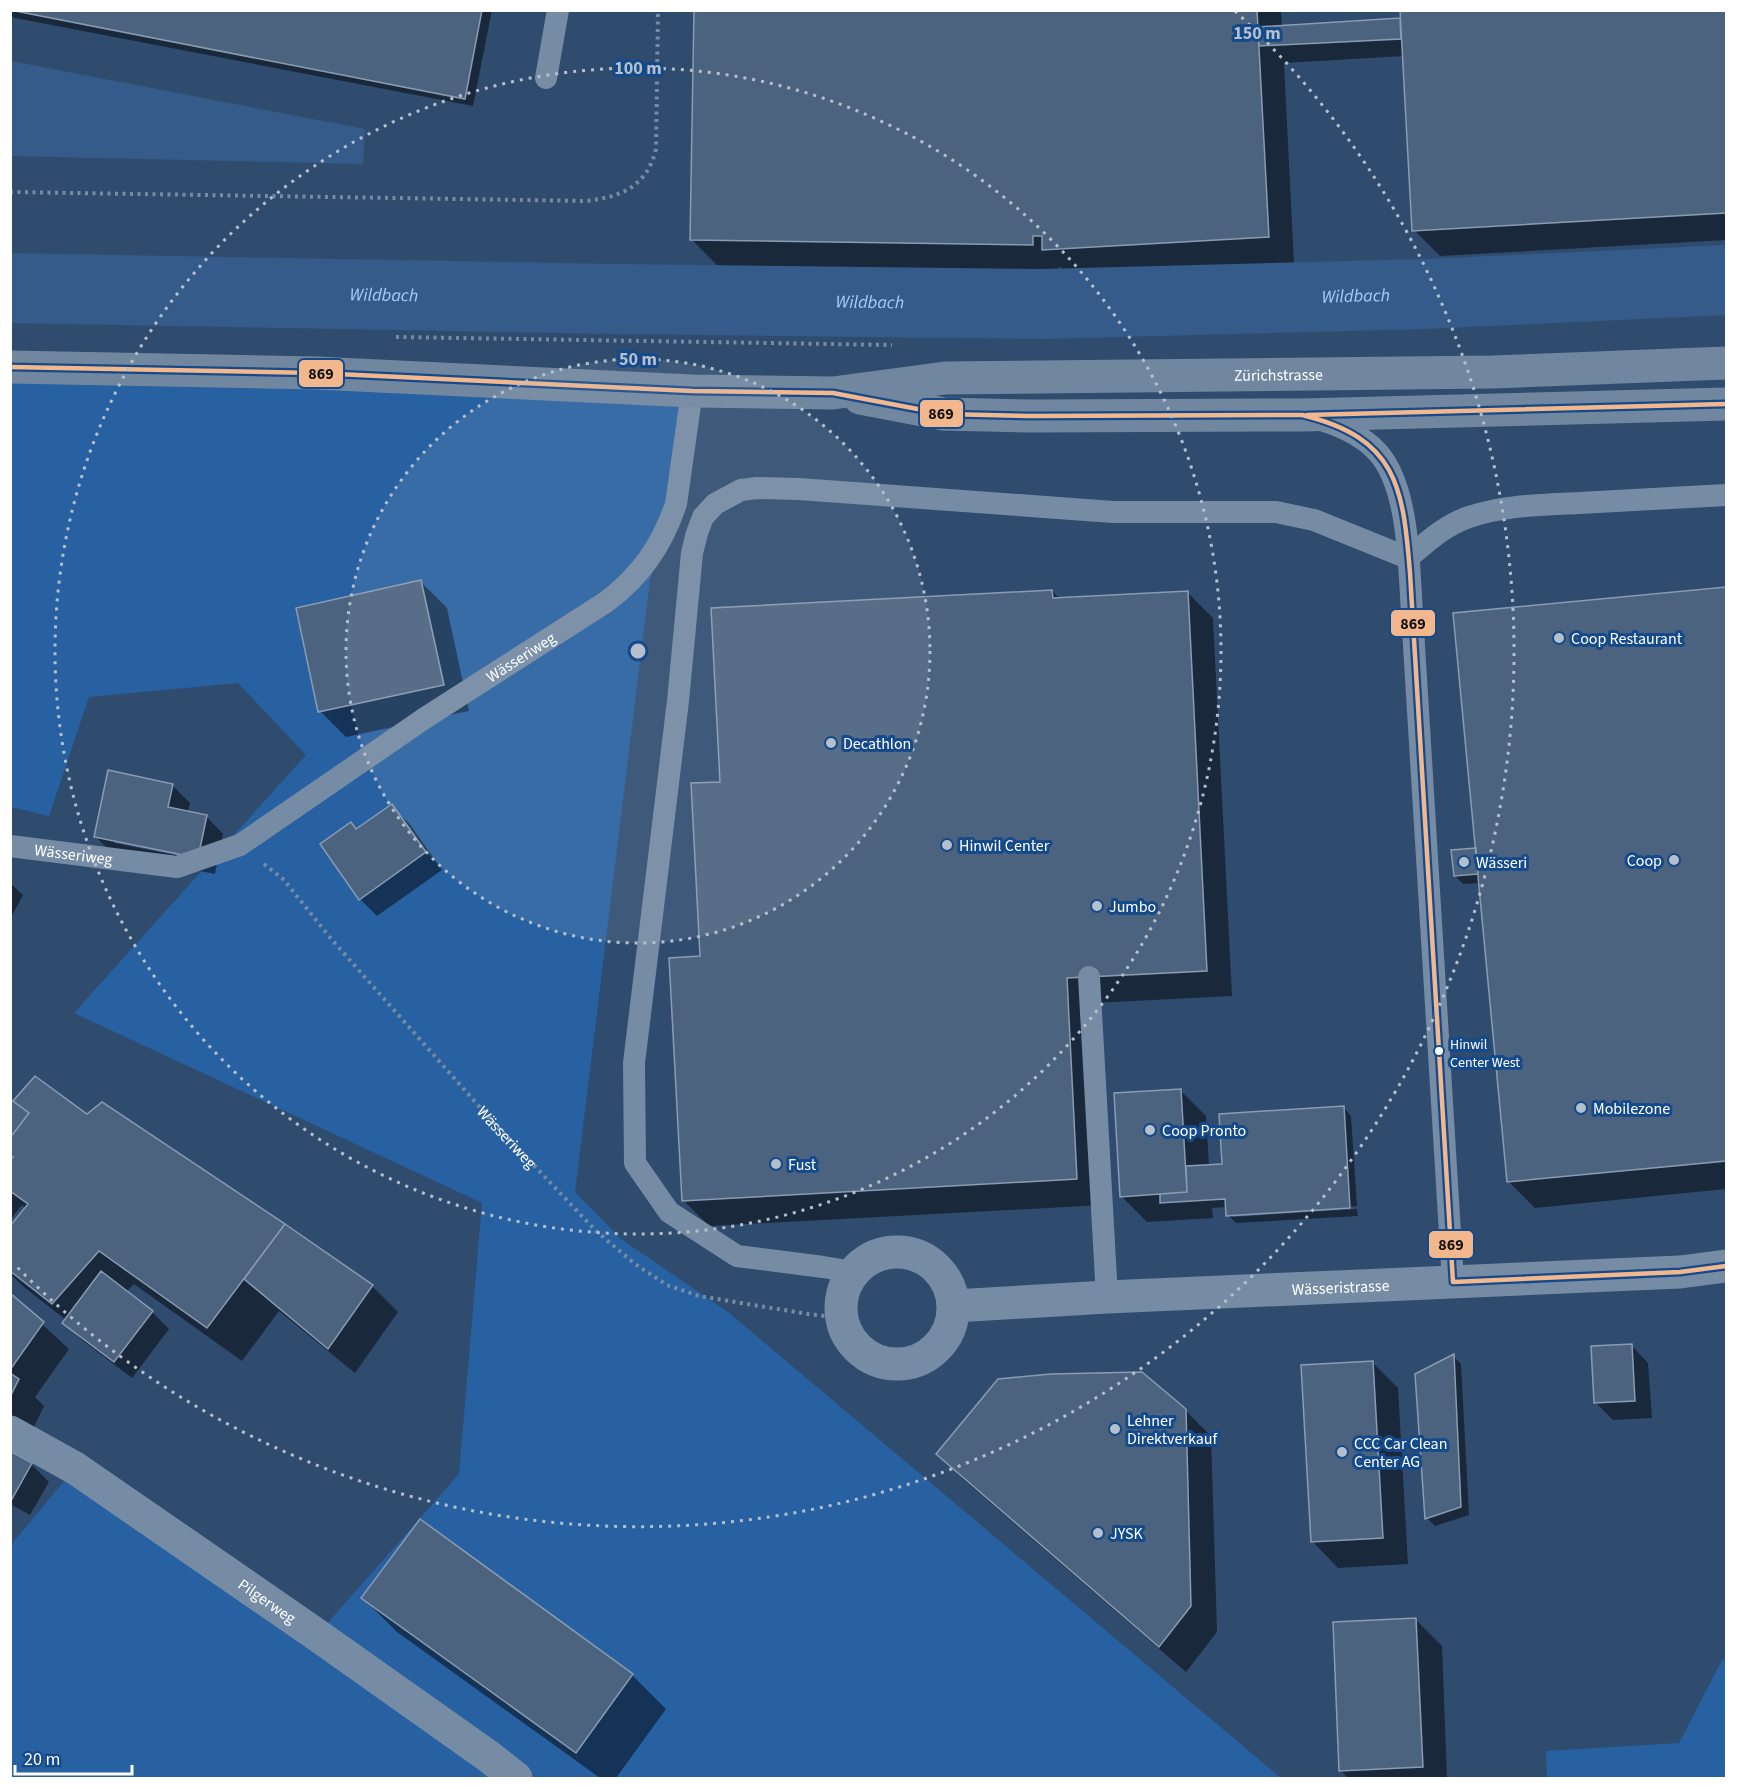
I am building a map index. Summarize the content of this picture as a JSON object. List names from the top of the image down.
{
  "streets": {
    "main road": ["Zürichstrasse"],
    "street": ["Wässeristrasse", "Pilgerweg"],
    "lane": ["Wässeriweg"]
  },
  "crossings": [
    ["Zürichstrasse", "Wässeriweg"],
    ["Wässeriweg", "Wässeristrasse"]
  ],
  "water": ["Wildbach"],
  "places": [
    "Coop Restaurant",
    "Decathlon",
    "Hinwil Center",
    "Coop",
    "Wässeri",
    "Jumbo",
    "Hinwil Center West",
    "Mobilezone",
    "Coop Pronto",
    "Fust",
    "Lehner Direktverkauf",
    "CCC Car Clean Center AG",
    "JYSK"
  ],
  "lines": ["transit line 869"],
  "scale_bar": "20 m",
  "rings": ["150 m", "100 m", "50 m"]
}
